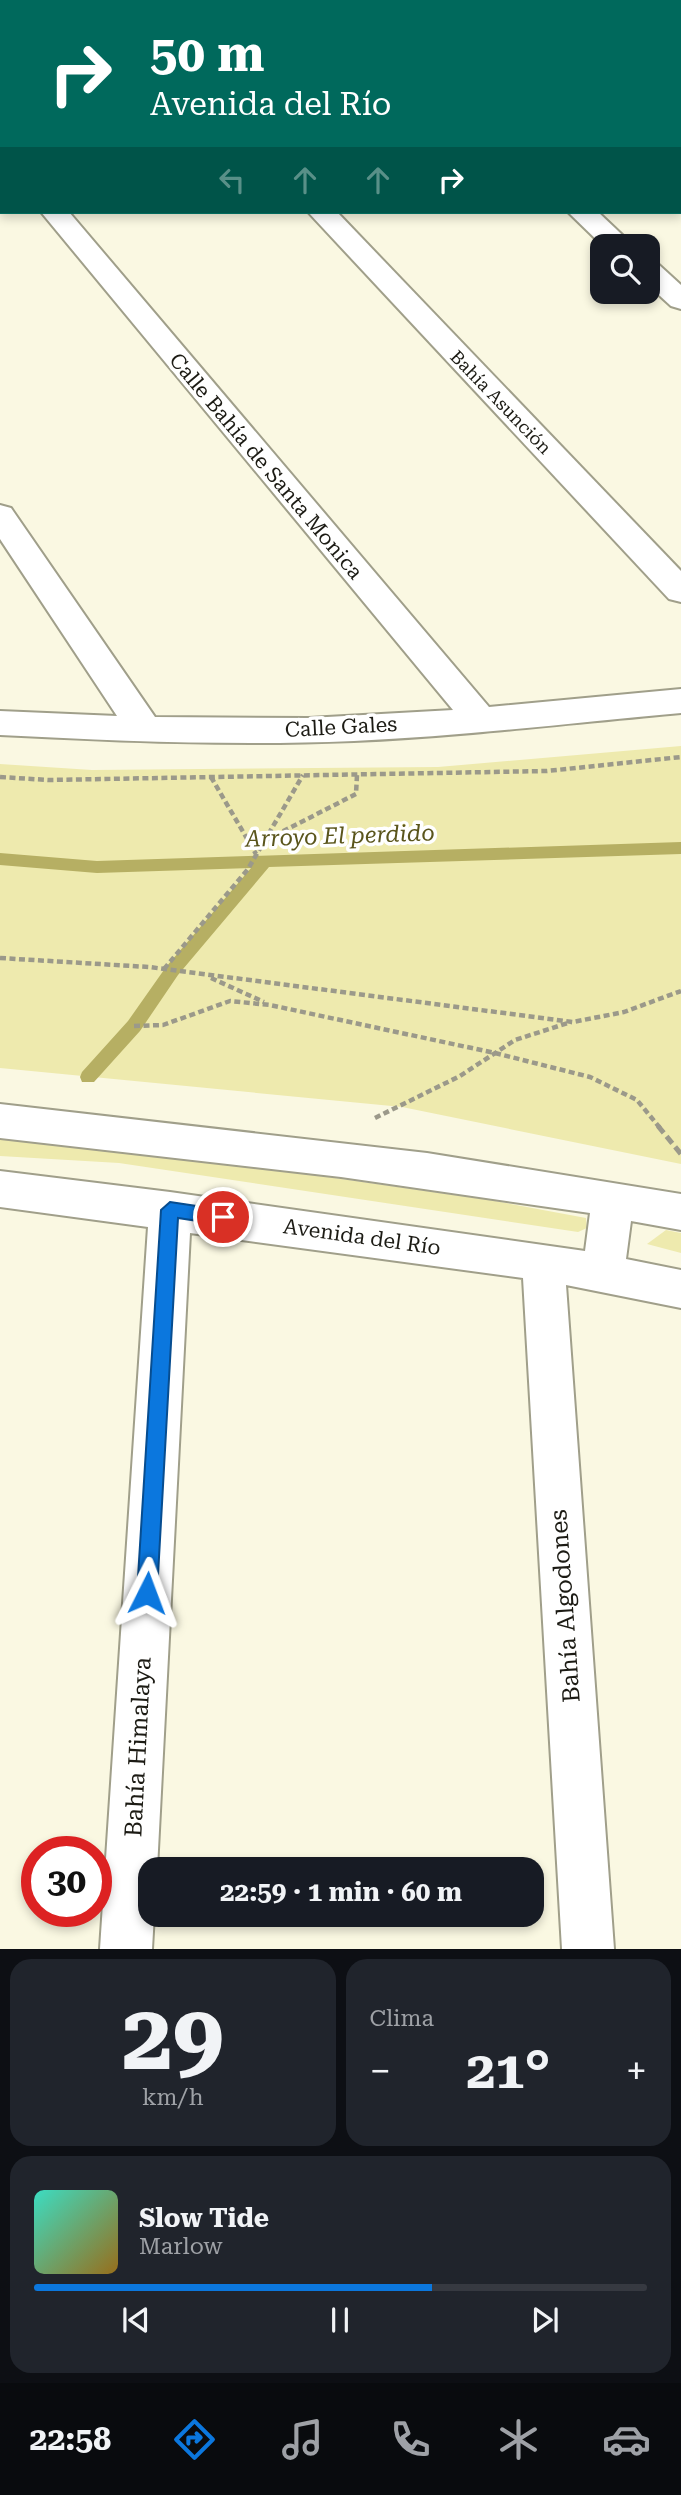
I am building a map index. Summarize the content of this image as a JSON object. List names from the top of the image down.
{
  "streets": {
    "street": [
      "Bahía Asunción",
      "Calle Bahía de Santa Monica",
      "Calle Gales",
      "Avenida del Río",
      "Bahía Algodones",
      "Bahía Himalaya"
    ]
  },
  "crossings": [
    ["Calle Bahía de Santa Monica", "Calle Gales"],
    ["Avenida del Río", "Bahía Algodones"],
    ["Avenida del Río", "Bahía Himalaya"]
  ],
  "water": ["Arroyo El perdido"],
  "page": {
    "turn": ["50 m", "Avenida del Río"],
    "limit": "30",
    "trip": "22:59 · 1 min · 60 m",
    "tile": [
      ["29", "km/h"],
      "Clima"
    ],
    "heat": ["−", "21°", "+"],
    "song": ["Slow Tide", "Marlow"],
    "tabs": "22:58"
  }
}
